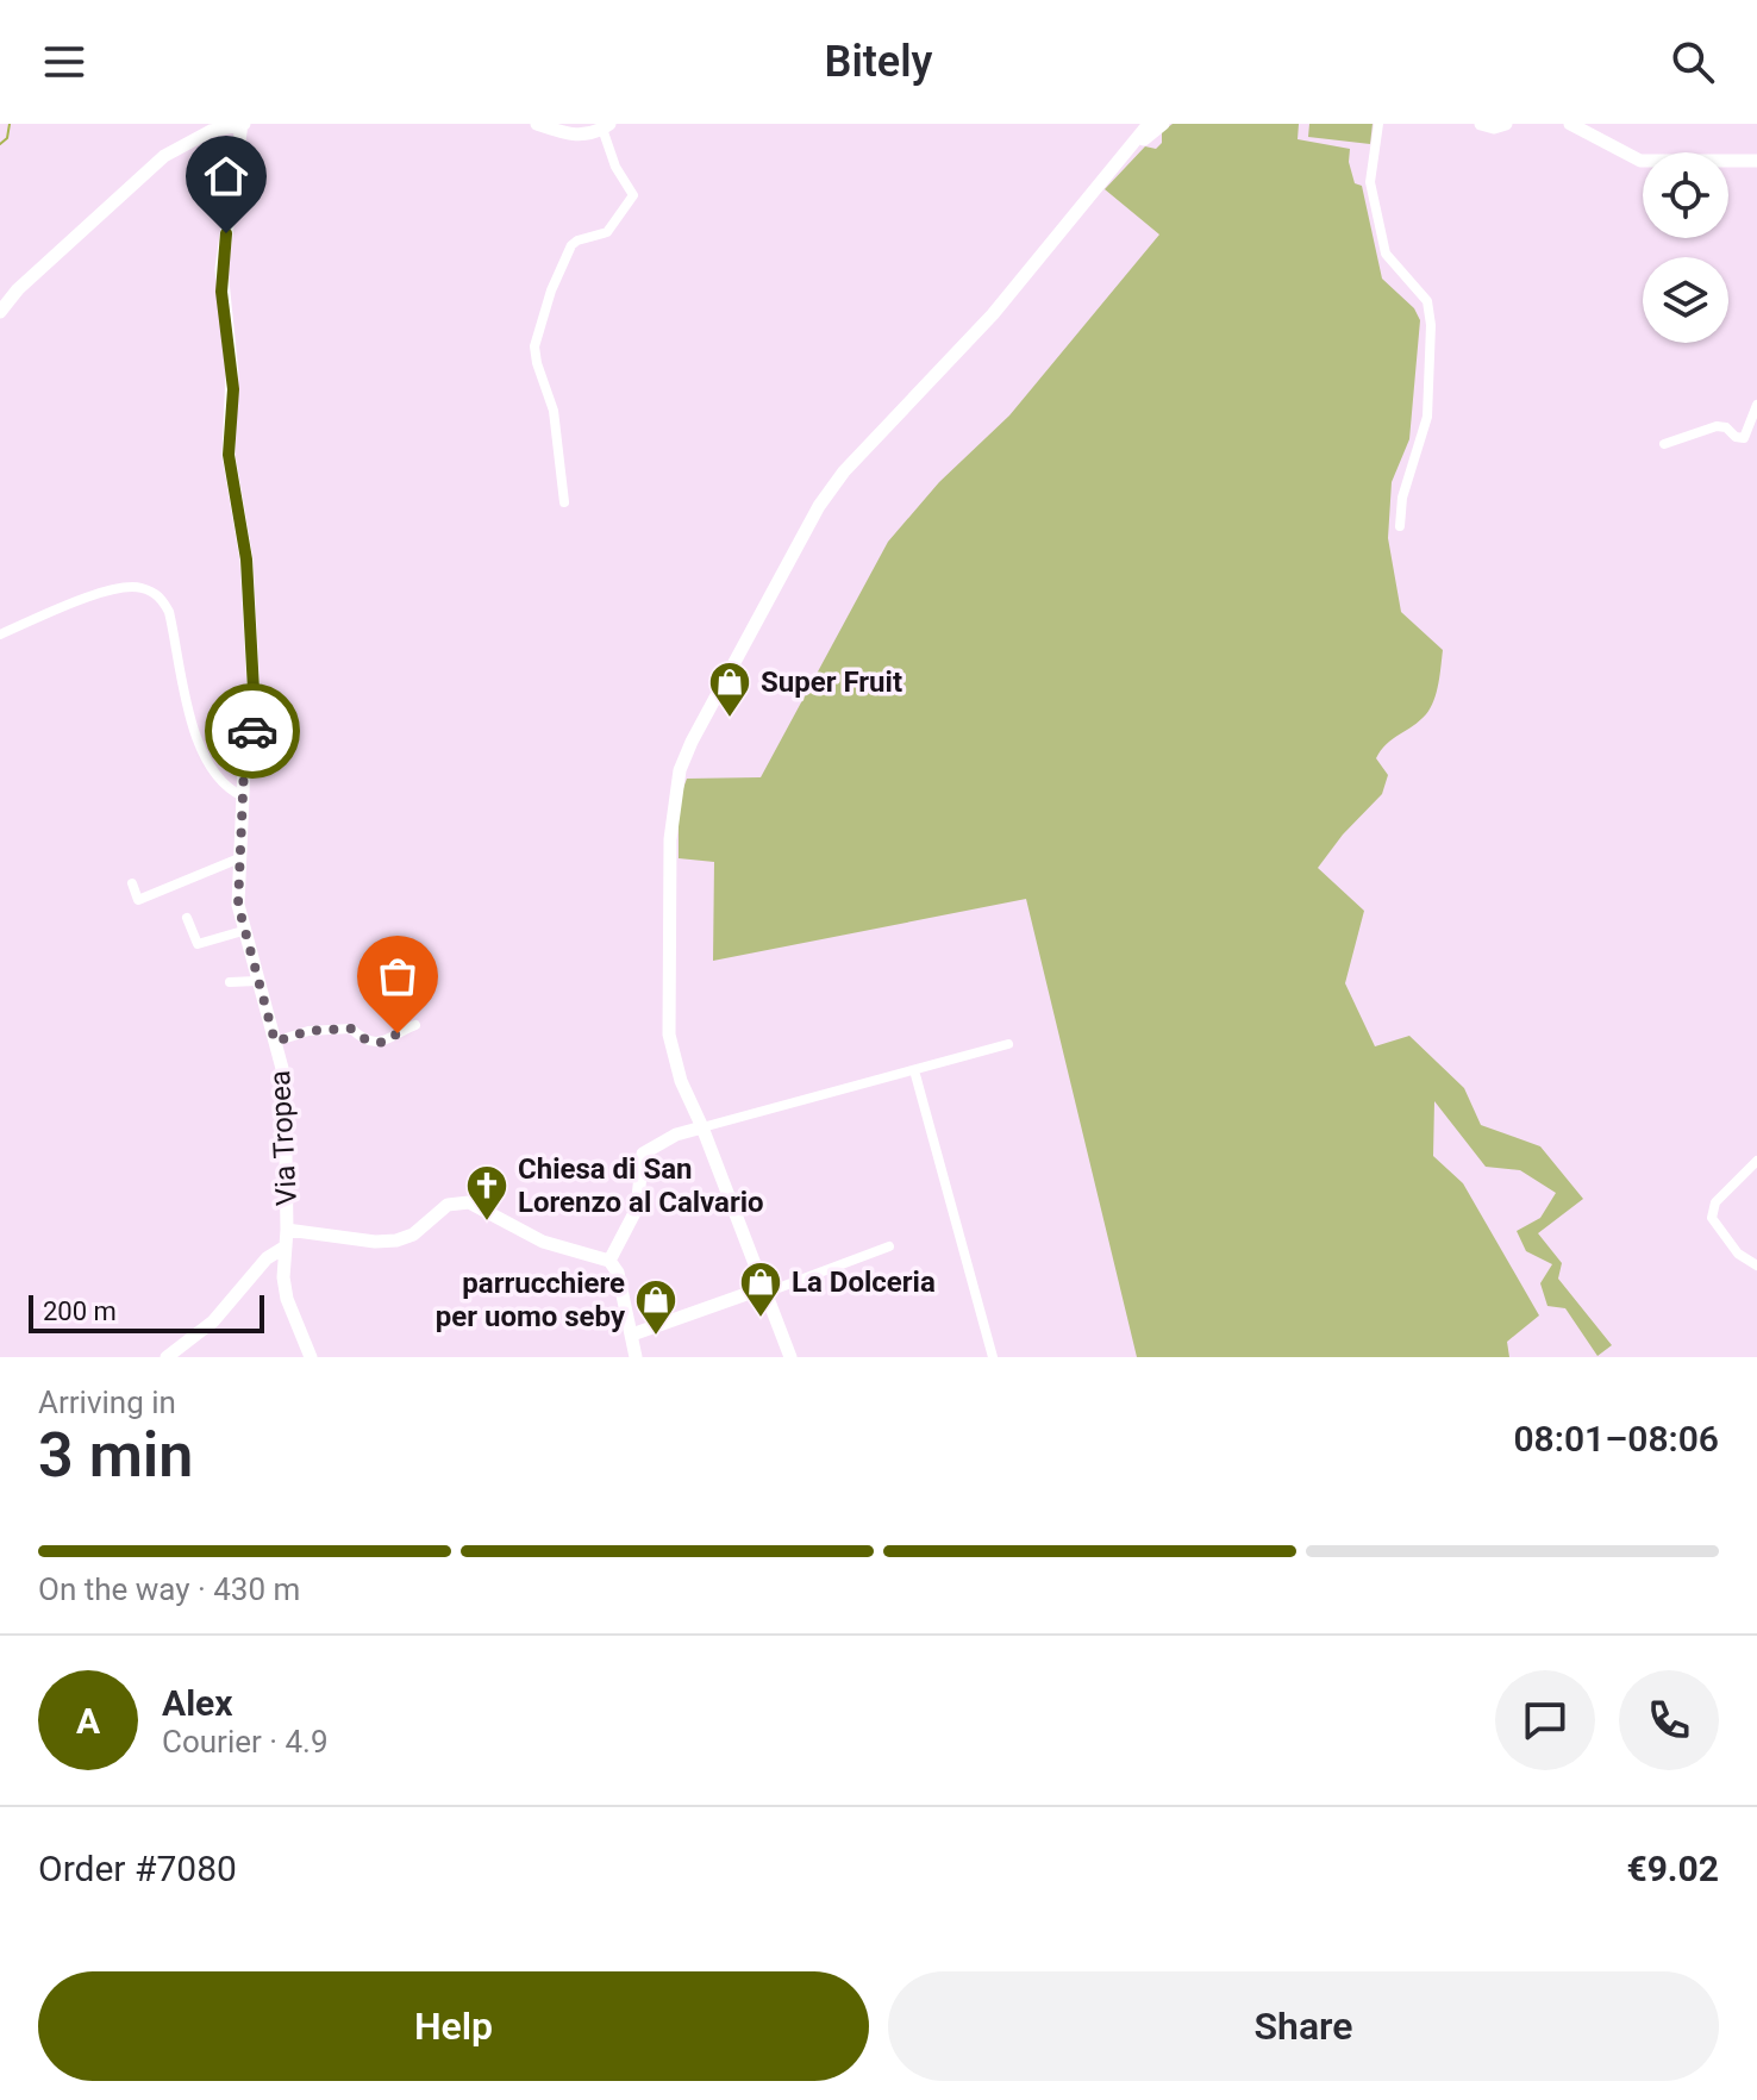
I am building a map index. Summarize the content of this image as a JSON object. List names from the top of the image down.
{
  "streets": {
    "street": ["Via Tropea"]
  },
  "places": {
    "shop": ["Super Fruit", "La Dolceria", "parrucchiere per uomo seby"],
    "church": ["Chiesa di San Lorenzo al Calvario"]
  },
  "scale_bar": "200 m",
  "page": {
    "header": "Bitely",
    "scale": "200 m",
    "heading": ["3 min", "Arriving in", "08:01–08:06"],
    "panel": [
      "Alex",
      "Courier · 4.9",
      "Order #7080",
      "€9.02"
    ],
    "bar": "On the way · 430 m",
    "round": "A",
    "buttons": ["Help", "Share"]
  }
}
